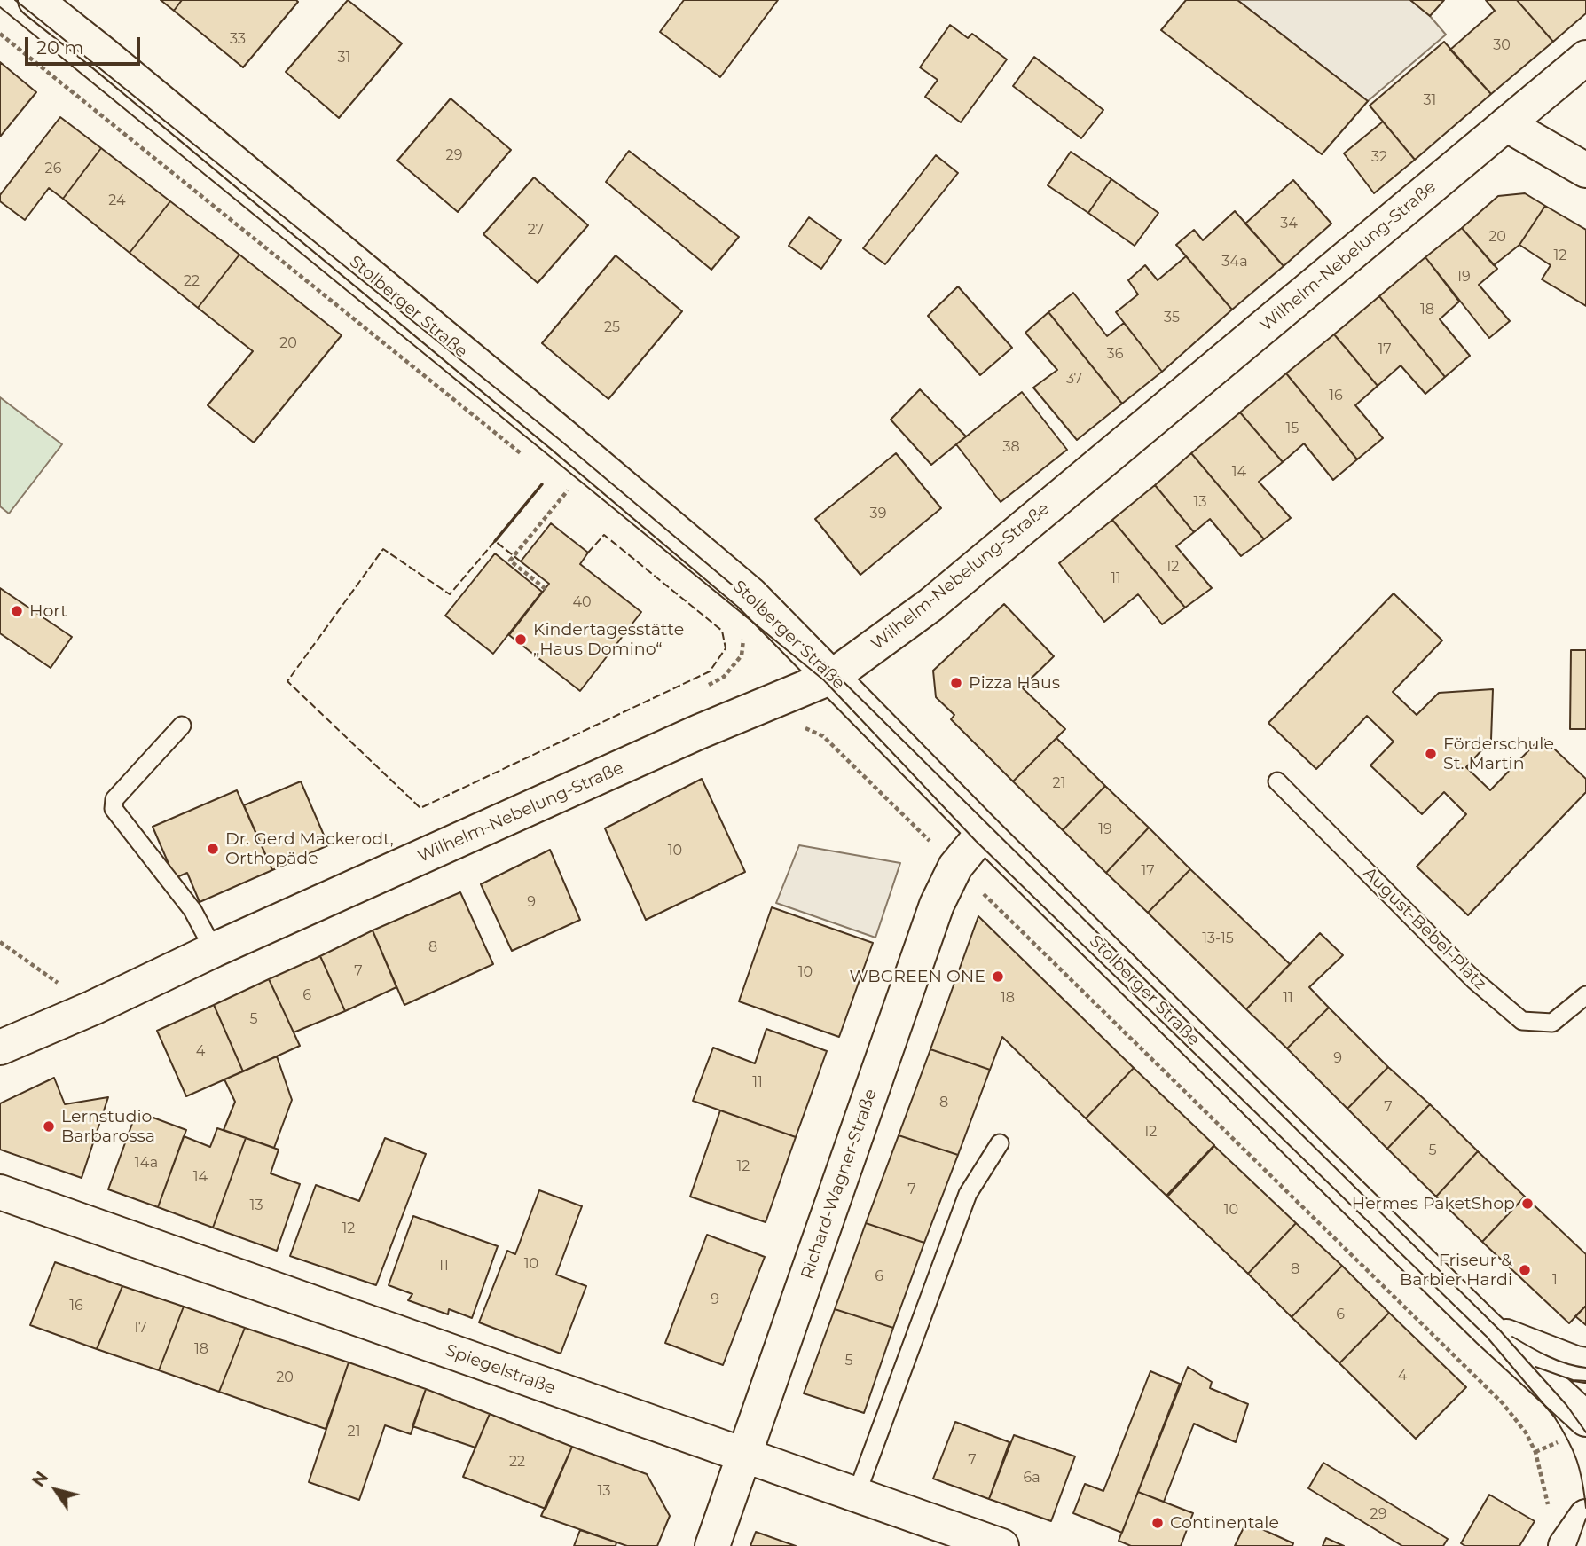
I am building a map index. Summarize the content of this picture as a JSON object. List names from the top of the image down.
{
  "streets": {
    "street": [
      "Wilhelm-Nebelung-Straße",
      "Stolberger Straße",
      "Richard-Wagner-Straße",
      "Spiegelstraße"
    ],
    "lane": ["August-Bebel-Platz"]
  },
  "crossings": [
    ["Wilhelm-Nebelung-Straße", "Stolberger Straße"],
    ["Stolberger Straße", "Richard-Wagner-Straße"],
    ["Richard-Wagner-Straße", "Spiegelstraße"]
  ],
  "places": [
    "Hort",
    "Kindertagesstätte „Haus Domino“",
    "Pizza Haus",
    "Förderschule St. Martin",
    "Dr. Gerd Mackerodt, Orthopäde",
    "WBGREEN ONE",
    "Lernstudio Barbarossa",
    "Hermes PaketShop",
    "Friseur & Barbier Hardi",
    "Continentale"
  ],
  "house_numbers": [
    "33",
    "30",
    "31",
    "31",
    "29",
    "32",
    "26",
    "24",
    "34",
    "27",
    "20",
    "12",
    "34a",
    "19",
    "22",
    "18",
    "35",
    "25",
    "20",
    "17",
    "36",
    "37",
    "16",
    "15",
    "38",
    "14",
    "13",
    "39",
    "12",
    "11",
    "40",
    "21",
    "19",
    "10",
    "17",
    "9",
    "13-15",
    "8",
    "7",
    "10",
    "6",
    "18",
    "11",
    "5",
    "4",
    "9",
    "11",
    "8",
    "7",
    "12",
    "5",
    "14a",
    "12",
    "14",
    "7",
    "13",
    "10",
    "12",
    "10",
    "11",
    "8",
    "6",
    "1",
    "9",
    "16",
    "6",
    "17",
    "18",
    "5",
    "4",
    "20",
    "21",
    "7",
    "22",
    "6a",
    "13",
    "29"
  ],
  "scale_bar": "20 m",
  "north": "top left"
}
